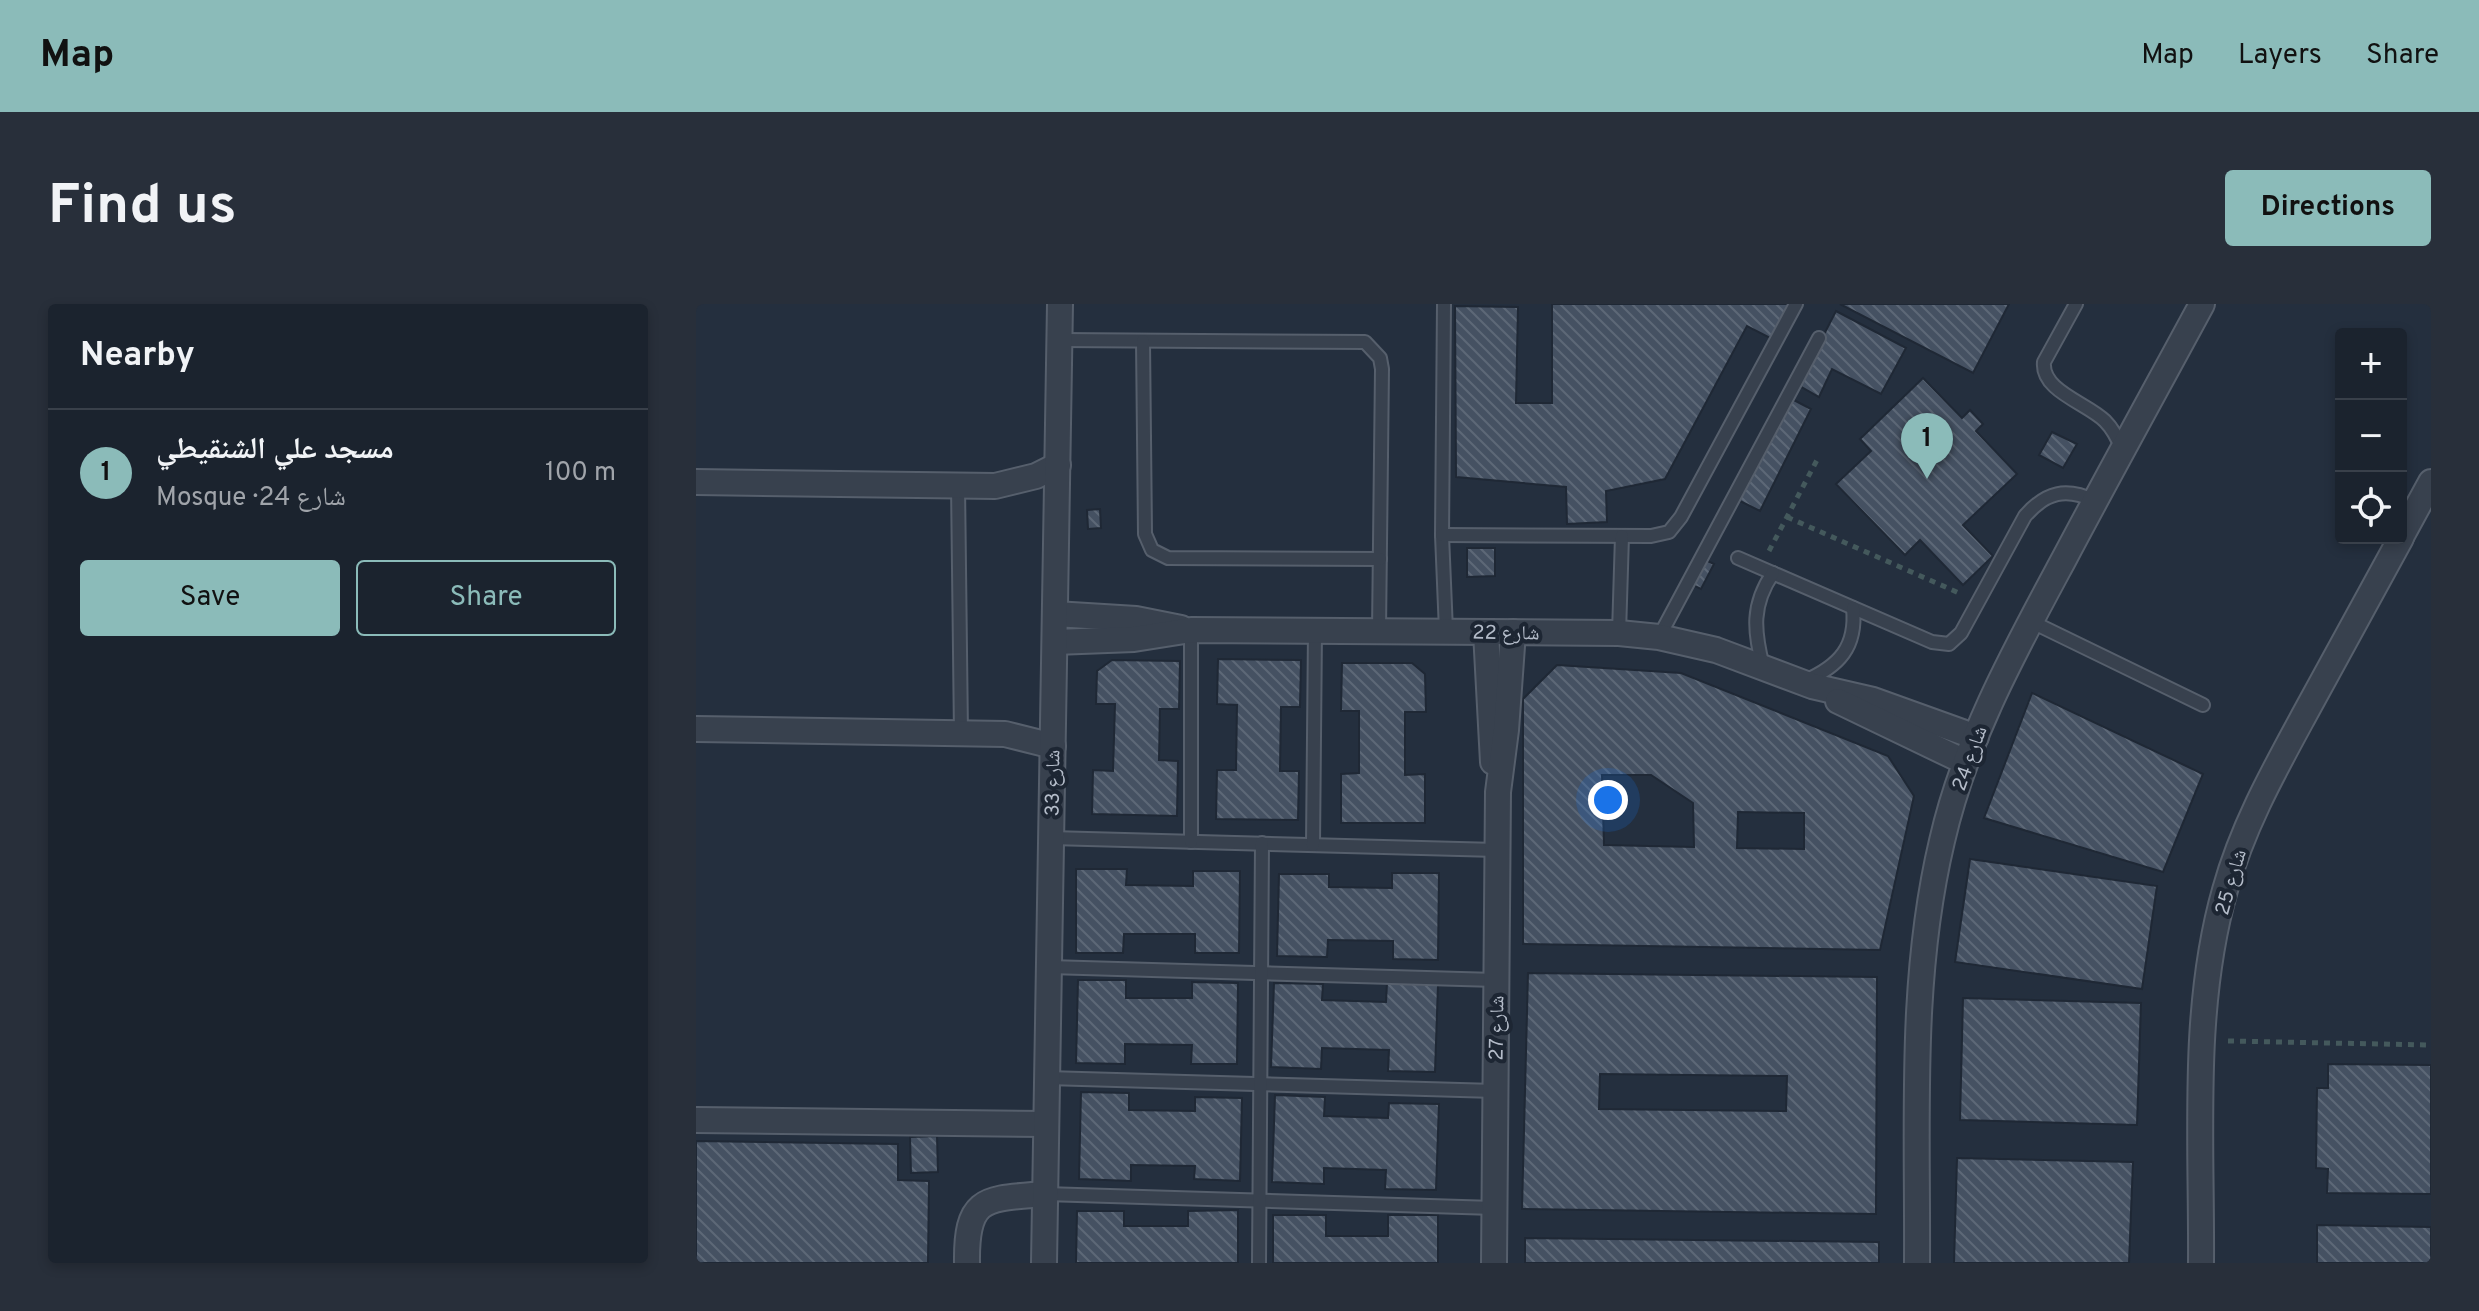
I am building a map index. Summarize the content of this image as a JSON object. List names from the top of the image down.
{
  "streets": {
    "street": [
      "شارع 22",
      "شارع 24",
      "شارع 33",
      "شارع 25",
      "شارع 27"
    ]
  },
  "crossings": [
    ["شارع 22", "شارع 24"],
    ["شارع 22", "شارع 33"],
    ["شارع 22", "شارع 27"]
  ],
  "page": {
    "header": "Map",
    "nav": ["Map", "Layers", "Share"],
    "buttons": [
      "Directions",
      ["Save", "Share"]
    ],
    "title": "Find us",
    "heading": "Nearby",
    "map_buttons": ["+", "−"],
    "list": [
      {
        "mark": "1",
        "name": "مسجد علي الشنقيطي",
        "note": "Mosque · شارع 24",
        "value": "100 m"
      }
    ],
    "pins": "1"
  }
}
